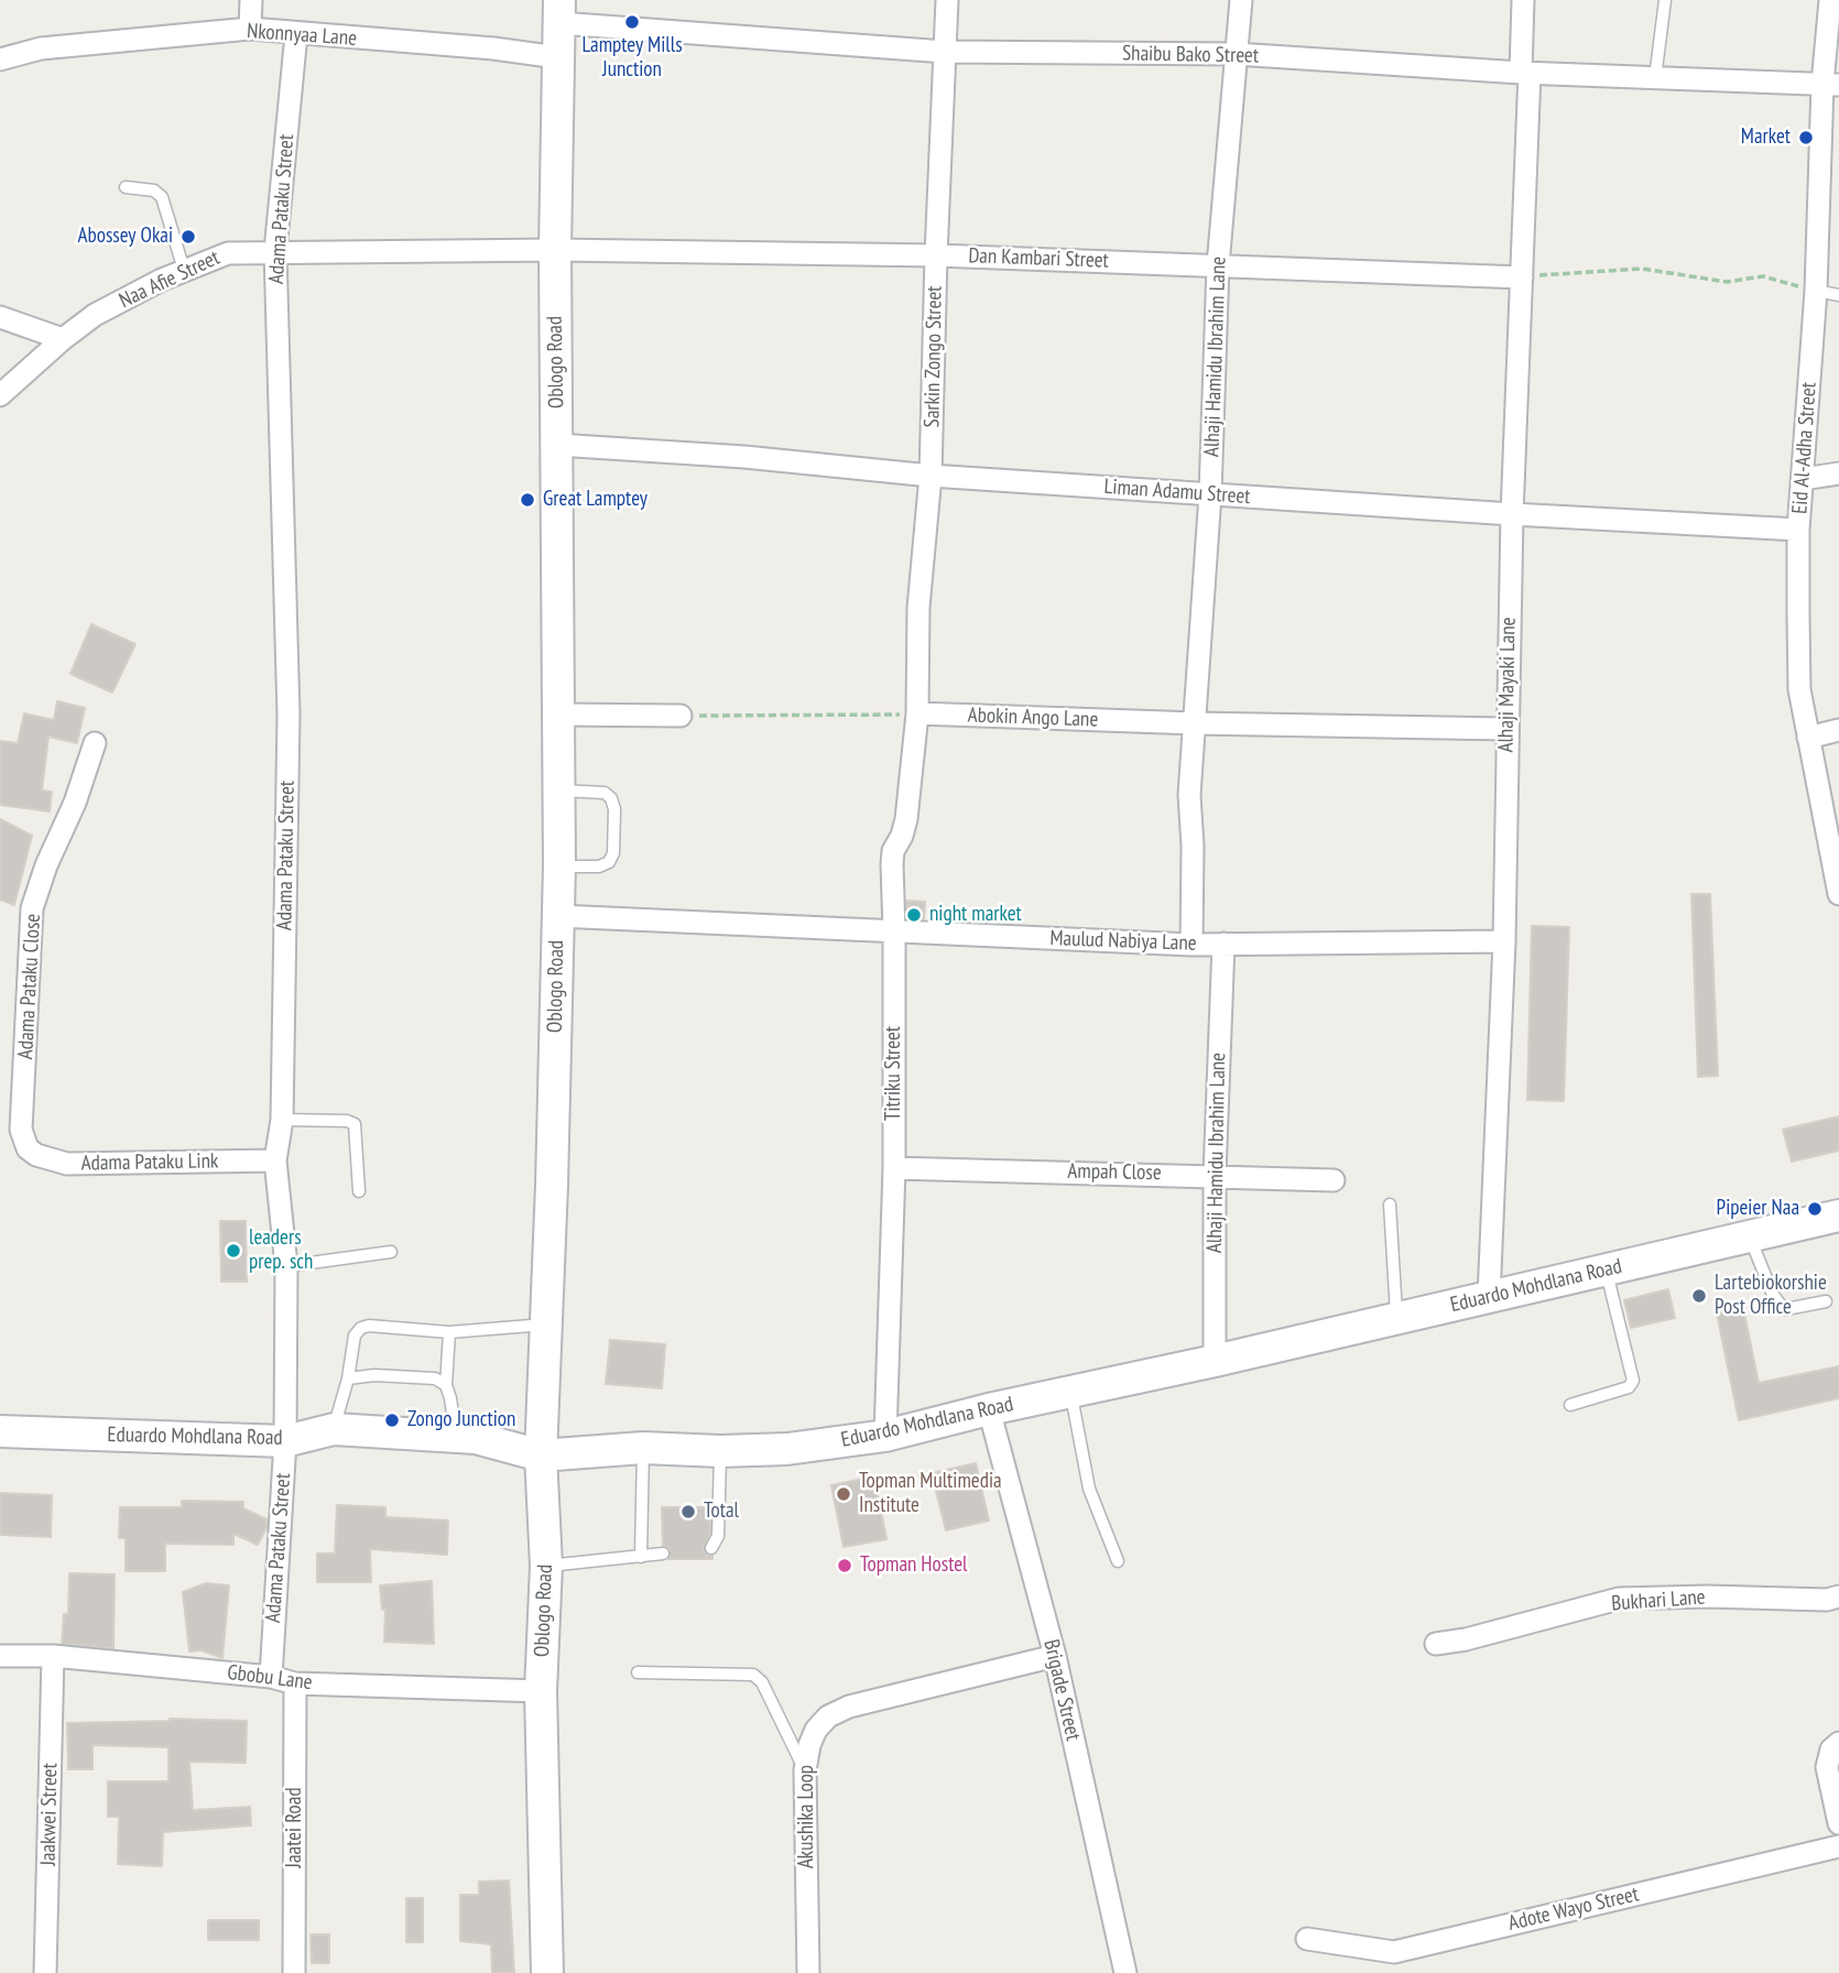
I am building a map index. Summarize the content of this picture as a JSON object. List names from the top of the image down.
{
  "streets": {
    "main road": ["Oblogo Road", "Eduardo Mohdlana Road"],
    "street": [
      "Nkonnyaa Lane",
      "Shaibu Bako Street",
      "Adama Pataku Street",
      "Dan Kambari Street",
      "Naa Afie Street",
      "Sarkin Zongo Street",
      "Alhaji Hamidu Ibrahim Lane",
      "Eid Al-Adha Street",
      "Liman Adamu Street",
      "Alhaji Mayaki Lane",
      "Abokin Ango Lane",
      "Maulud Nabiya Lane",
      "Adama Pataku Close",
      "Titriku Street",
      "Adama Pataku Link",
      "Ampah Close",
      "Bukhari Lane",
      "Gbobu Lane",
      "Brigade Street",
      "Jaakwei Street",
      "Akushika Loop",
      "Jaatei Road",
      "Adote Wayo Street"
    ]
  },
  "crossings": [
    ["Nkonnyaa Lane", "Adama Pataku Street"],
    ["Nkonnyaa Lane", "Oblogo Road"],
    ["Shaibu Bako Street", "Sarkin Zongo Street"],
    ["Shaibu Bako Street", "Alhaji Hamidu Ibrahim Lane"],
    ["Shaibu Bako Street", "Oblogo Road"],
    ["Shaibu Bako Street", "Eid Al-Adha Street"],
    ["Shaibu Bako Street", "Alhaji Mayaki Lane"],
    ["Adama Pataku Street", "Naa Afie Street"],
    ["Adama Pataku Street", "Adama Pataku Link"],
    ["Adama Pataku Street", "Eduardo Mohdlana Road"],
    ["Adama Pataku Street", "Gbobu Lane"],
    ["Dan Kambari Street", "Naa Afie Street"],
    ["Dan Kambari Street", "Sarkin Zongo Street"],
    ["Dan Kambari Street", "Alhaji Hamidu Ibrahim Lane"],
    ["Dan Kambari Street", "Oblogo Road"],
    ["Dan Kambari Street", "Alhaji Mayaki Lane"],
    ["Naa Afie Street", "Oblogo Road"],
    ["Sarkin Zongo Street", "Liman Adamu Street"],
    ["Sarkin Zongo Street", "Abokin Ango Lane"],
    ["Sarkin Zongo Street", "Titriku Street"],
    ["Alhaji Hamidu Ibrahim Lane", "Liman Adamu Street"],
    ["Alhaji Hamidu Ibrahim Lane", "Abokin Ango Lane"],
    ["Alhaji Hamidu Ibrahim Lane", "Maulud Nabiya Lane"],
    ["Alhaji Hamidu Ibrahim Lane", "Ampah Close"],
    ["Alhaji Hamidu Ibrahim Lane", "Eduardo Mohdlana Road"],
    ["Oblogo Road", "Liman Adamu Street"],
    ["Oblogo Road", "Maulud Nabiya Lane"],
    ["Oblogo Road", "Eduardo Mohdlana Road"],
    ["Oblogo Road", "Gbobu Lane"],
    ["Eid Al-Adha Street", "Liman Adamu Street"],
    ["Liman Adamu Street", "Alhaji Mayaki Lane"],
    ["Alhaji Mayaki Lane", "Abokin Ango Lane"],
    ["Alhaji Mayaki Lane", "Maulud Nabiya Lane"],
    ["Alhaji Mayaki Lane", "Eduardo Mohdlana Road"],
    ["Abokin Ango Lane", "Titriku Street"],
    ["Maulud Nabiya Lane", "Titriku Street"],
    ["Adama Pataku Close", "Adama Pataku Link"],
    ["Titriku Street", "Ampah Close"],
    ["Titriku Street", "Eduardo Mohdlana Road"],
    ["Eduardo Mohdlana Road", "Brigade Street"],
    ["Gbobu Lane", "Jaakwei Street"],
    ["Gbobu Lane", "Jaatei Road"],
    ["Brigade Street", "Akushika Loop"]
  ],
  "places": [
    "Lamptey Mills Junction",
    "Market",
    "Abossey Okai",
    "Great Lamptey",
    "night market",
    "Pipeier Naa",
    "leaders prep. sch",
    "Lartebiokorshie Post Office",
    "Zongo Junction",
    "Topman Multimedia Institute",
    "Total",
    "Topman Hostel"
  ]
}
